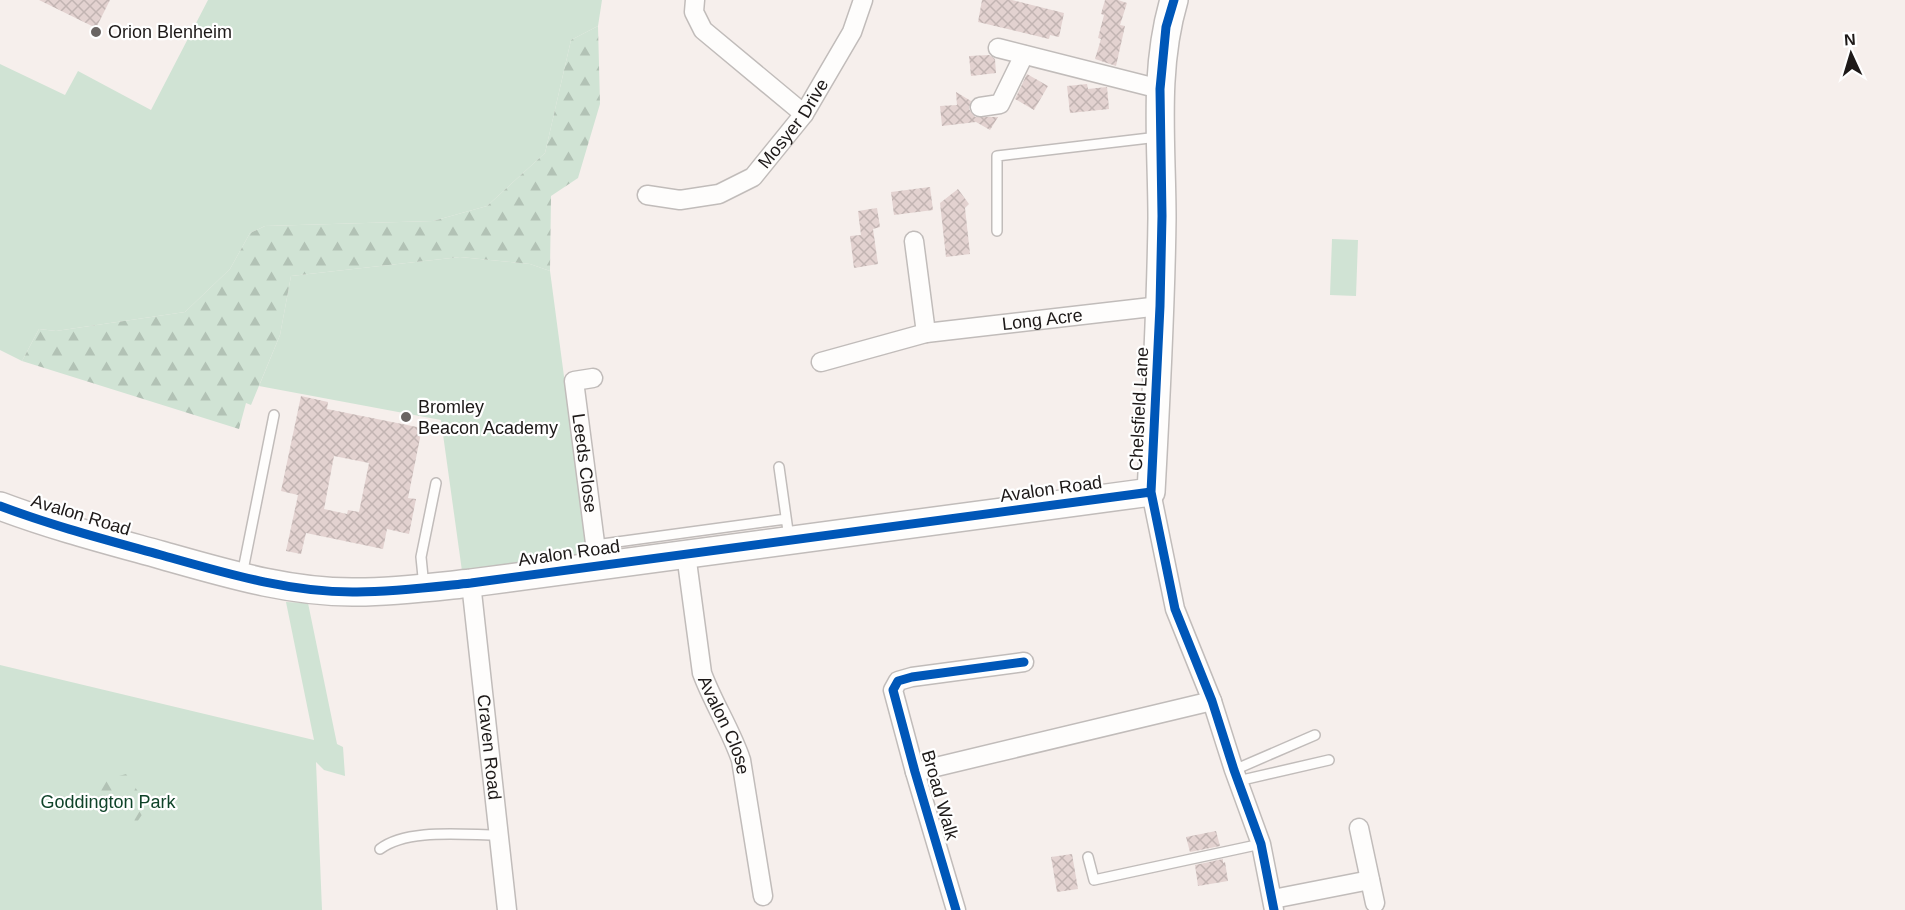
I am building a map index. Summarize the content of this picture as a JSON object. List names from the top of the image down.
{
  "streets": {
    "street": [
      "Mosyer Drive",
      "Long Acre",
      "Chelsfield Lane",
      "Leeds Close",
      "Avalon Road",
      "Avalon Close",
      "Craven Road",
      "Broad Walk"
    ]
  },
  "crossings": [
    ["Long Acre", "Chelsfield Lane"],
    ["Chelsfield Lane", "Avalon Road"],
    ["Chelsfield Lane", "Broad Walk"],
    ["Leeds Close", "Avalon Road"],
    ["Avalon Road", "Avalon Close"],
    ["Avalon Road", "Craven Road"]
  ],
  "parks": ["Goddington Park"],
  "places": ["Orion Blenheim", "Bromley Beacon Academy"],
  "north": "top"
}
